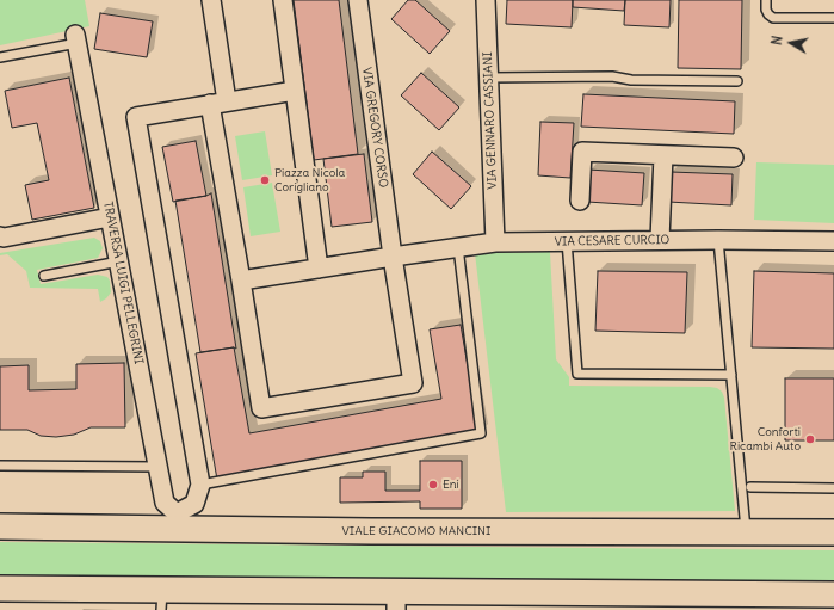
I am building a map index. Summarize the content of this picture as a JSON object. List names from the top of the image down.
{
  "streets": {
    "street": [
      "VIA GENNARO CASSIANI",
      "VIA GREGORY CORSO",
      "VIA CESARE CURCIO",
      "TRAVERSA LUIGI PELLEGRINI",
      "VIALE GIACOMO MANCINI"
    ]
  },
  "crossings": [
    ["VIA GENNARO CASSIANI", "VIA CESARE CURCIO"],
    ["VIA GREGORY CORSO", "VIA CESARE CURCIO"],
    ["TRAVERSA LUIGI PELLEGRINI", "VIALE GIACOMO MANCINI"]
  ],
  "places": ["Piazza Nicola Corigliano", "Conforti Ricambi Auto", "Eni"],
  "north": "left"
}
